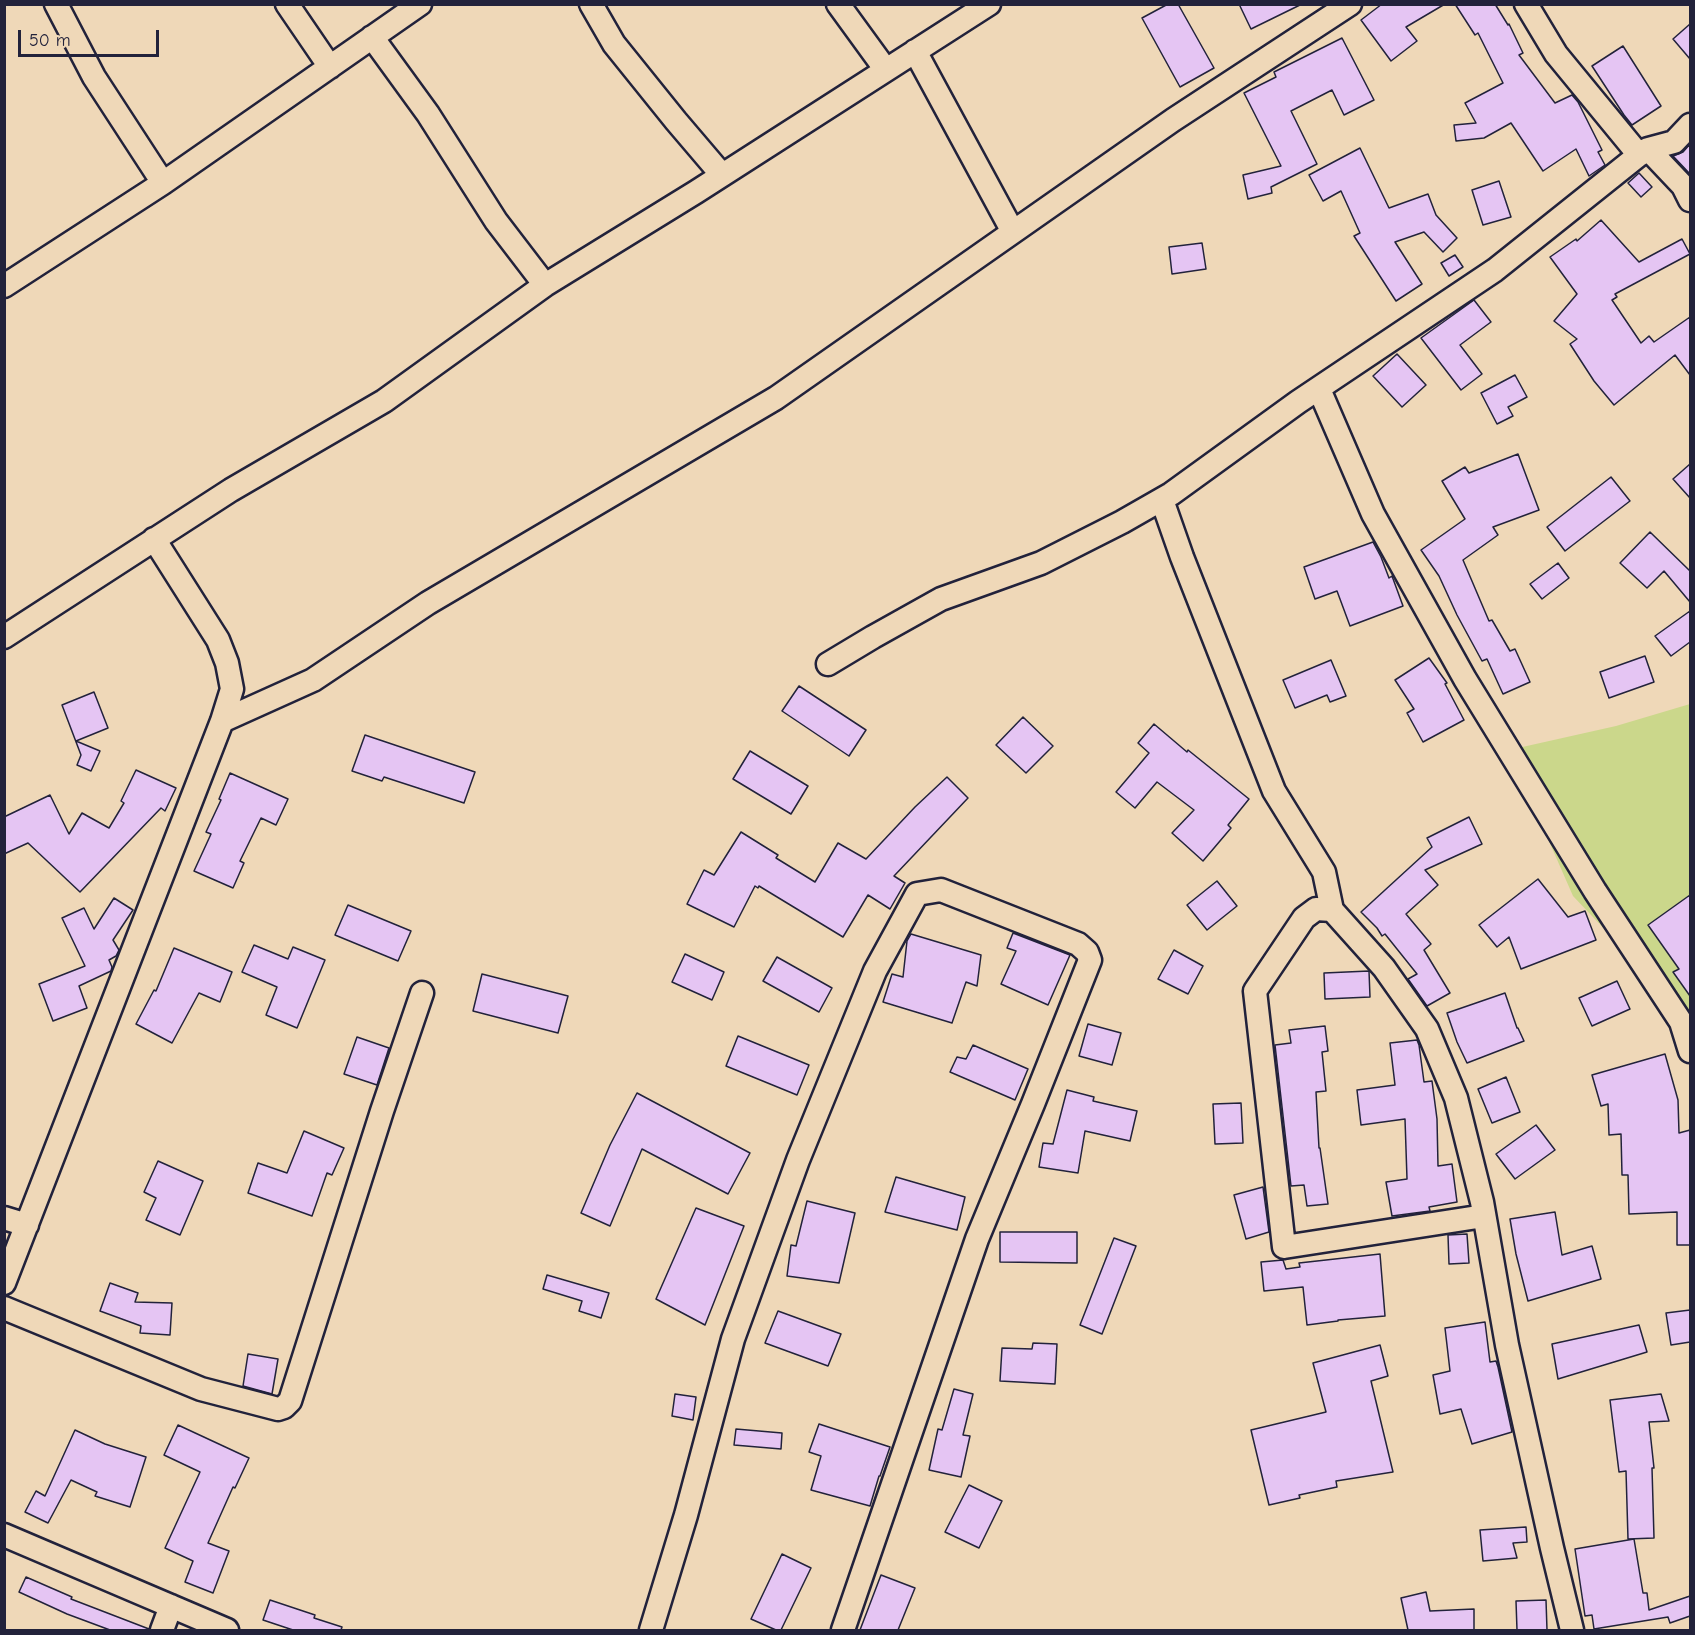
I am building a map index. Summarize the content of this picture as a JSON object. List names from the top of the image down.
{
  "scale_bar": "50 m"
}
